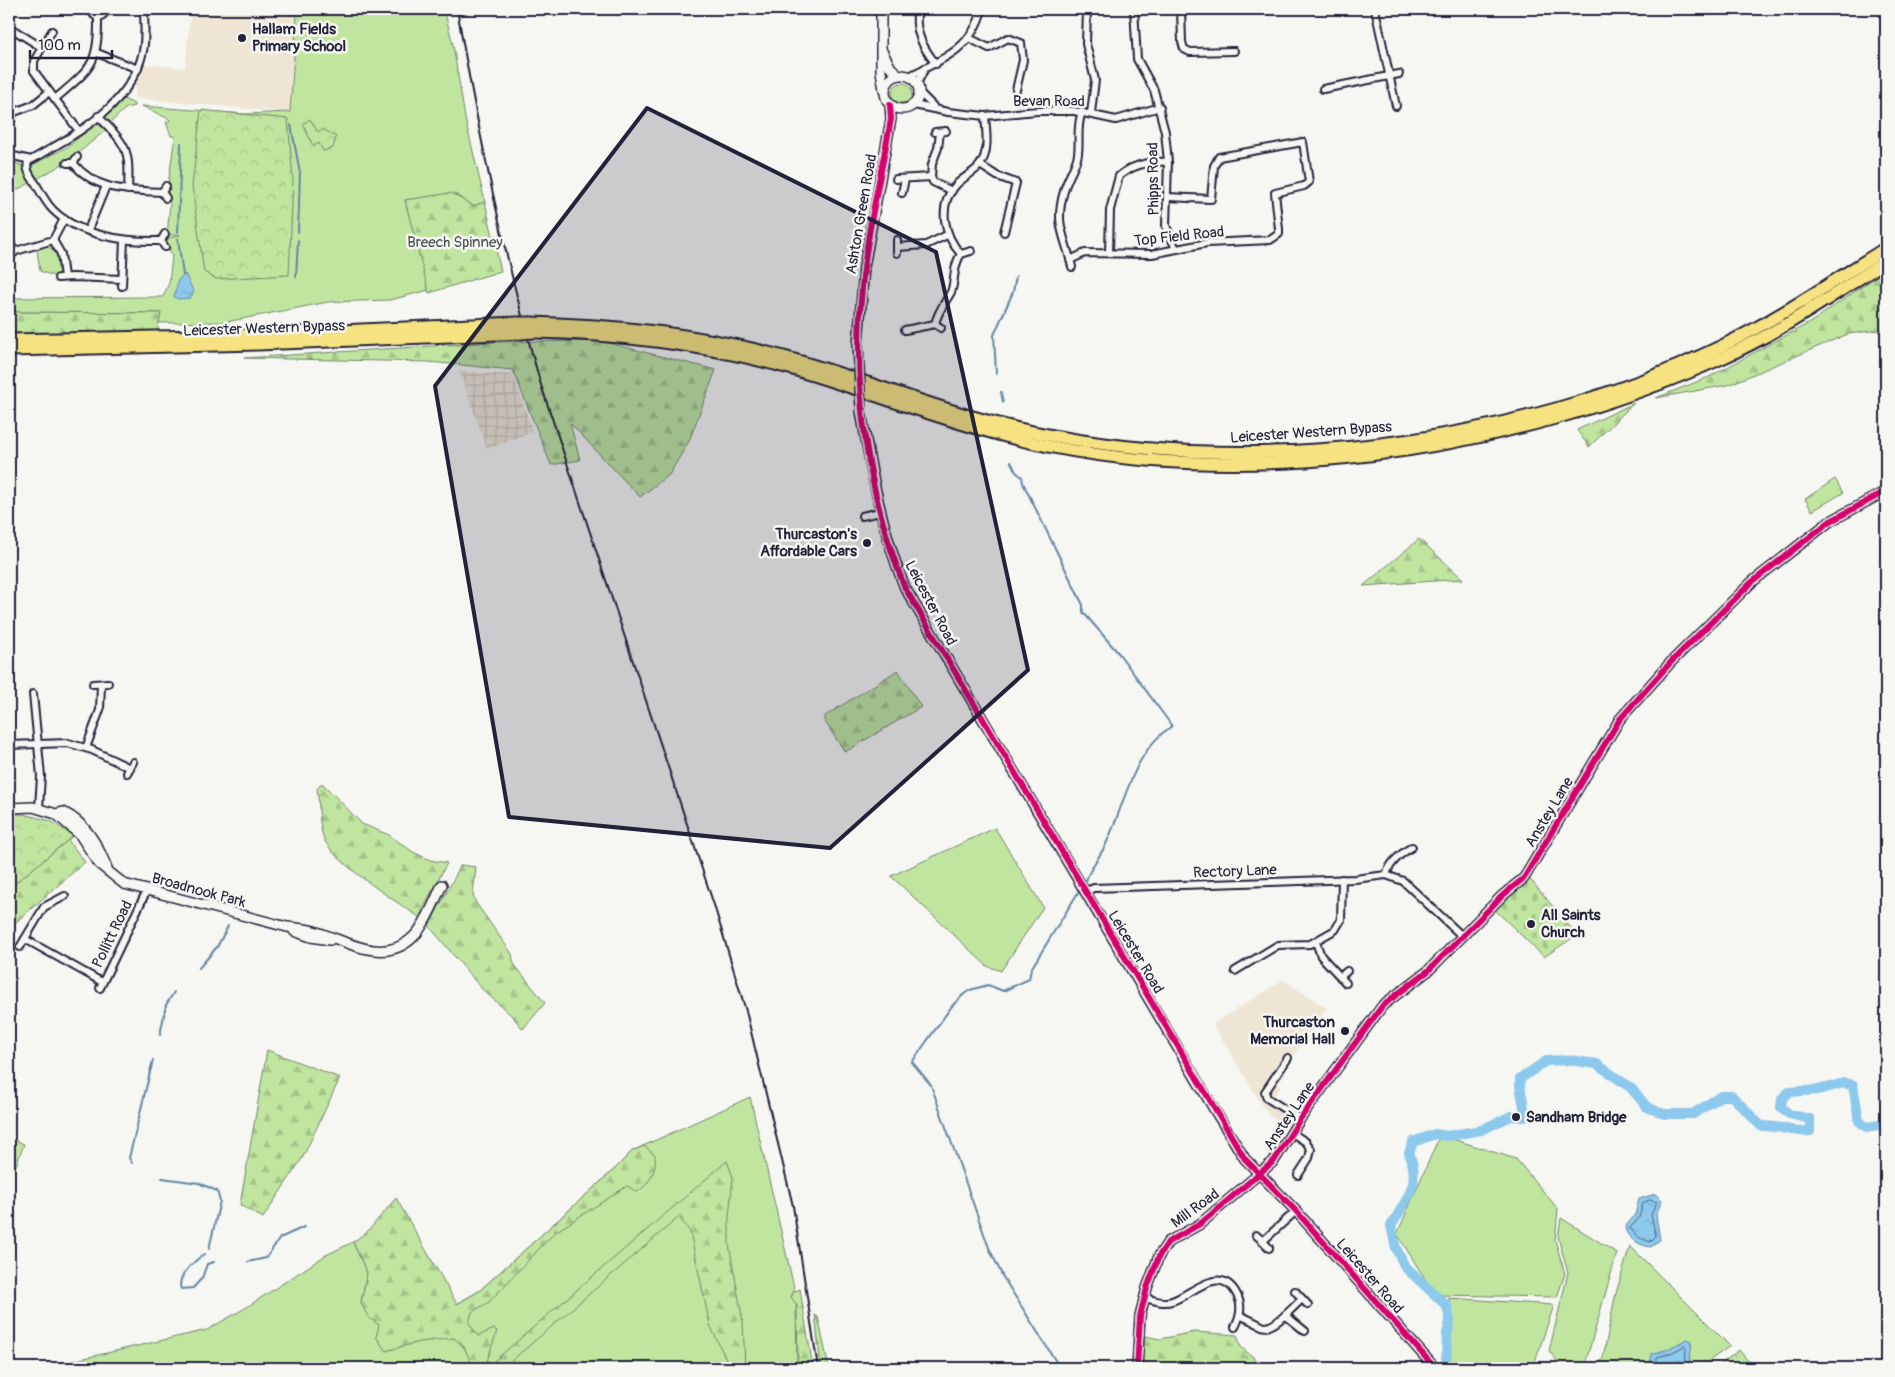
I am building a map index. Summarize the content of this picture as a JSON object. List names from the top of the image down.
{
  "streets": {
    "highway": ["Leicester Western Bypass"],
    "street": [
      "Bevan Road",
      "Phipps Road",
      "Ashton Green Road",
      "Top Field Road",
      "Leicester Road",
      "Anstey Lane",
      "Rectory Lane",
      "Broadnook Park",
      "Pollitt Road",
      "Mill Road"
    ]
  },
  "crossings": [
    ["Bevan Road", "Phipps Road"],
    ["Bevan Road", "Ashton Green Road"],
    ["Bevan Road", "Top Field Road"],
    ["Phipps Road", "Top Field Road"],
    ["Ashton Green Road", "Leicester Road"],
    ["Leicester Road", "Anstey Lane"],
    ["Leicester Road", "Rectory Lane"],
    ["Leicester Road", "Mill Road"],
    ["Anstey Lane", "Mill Road"],
    ["Broadnook Park", "Pollitt Road"]
  ],
  "parks": ["Breech Spinney"],
  "places": [
    "Hallam Fields Primary School",
    "Thurcaston's Affordable Cars",
    "All Saints Church",
    "Thurcaston Memorial Hall",
    "Sandham Bridge"
  ],
  "scale_bar": "100 m"
}
